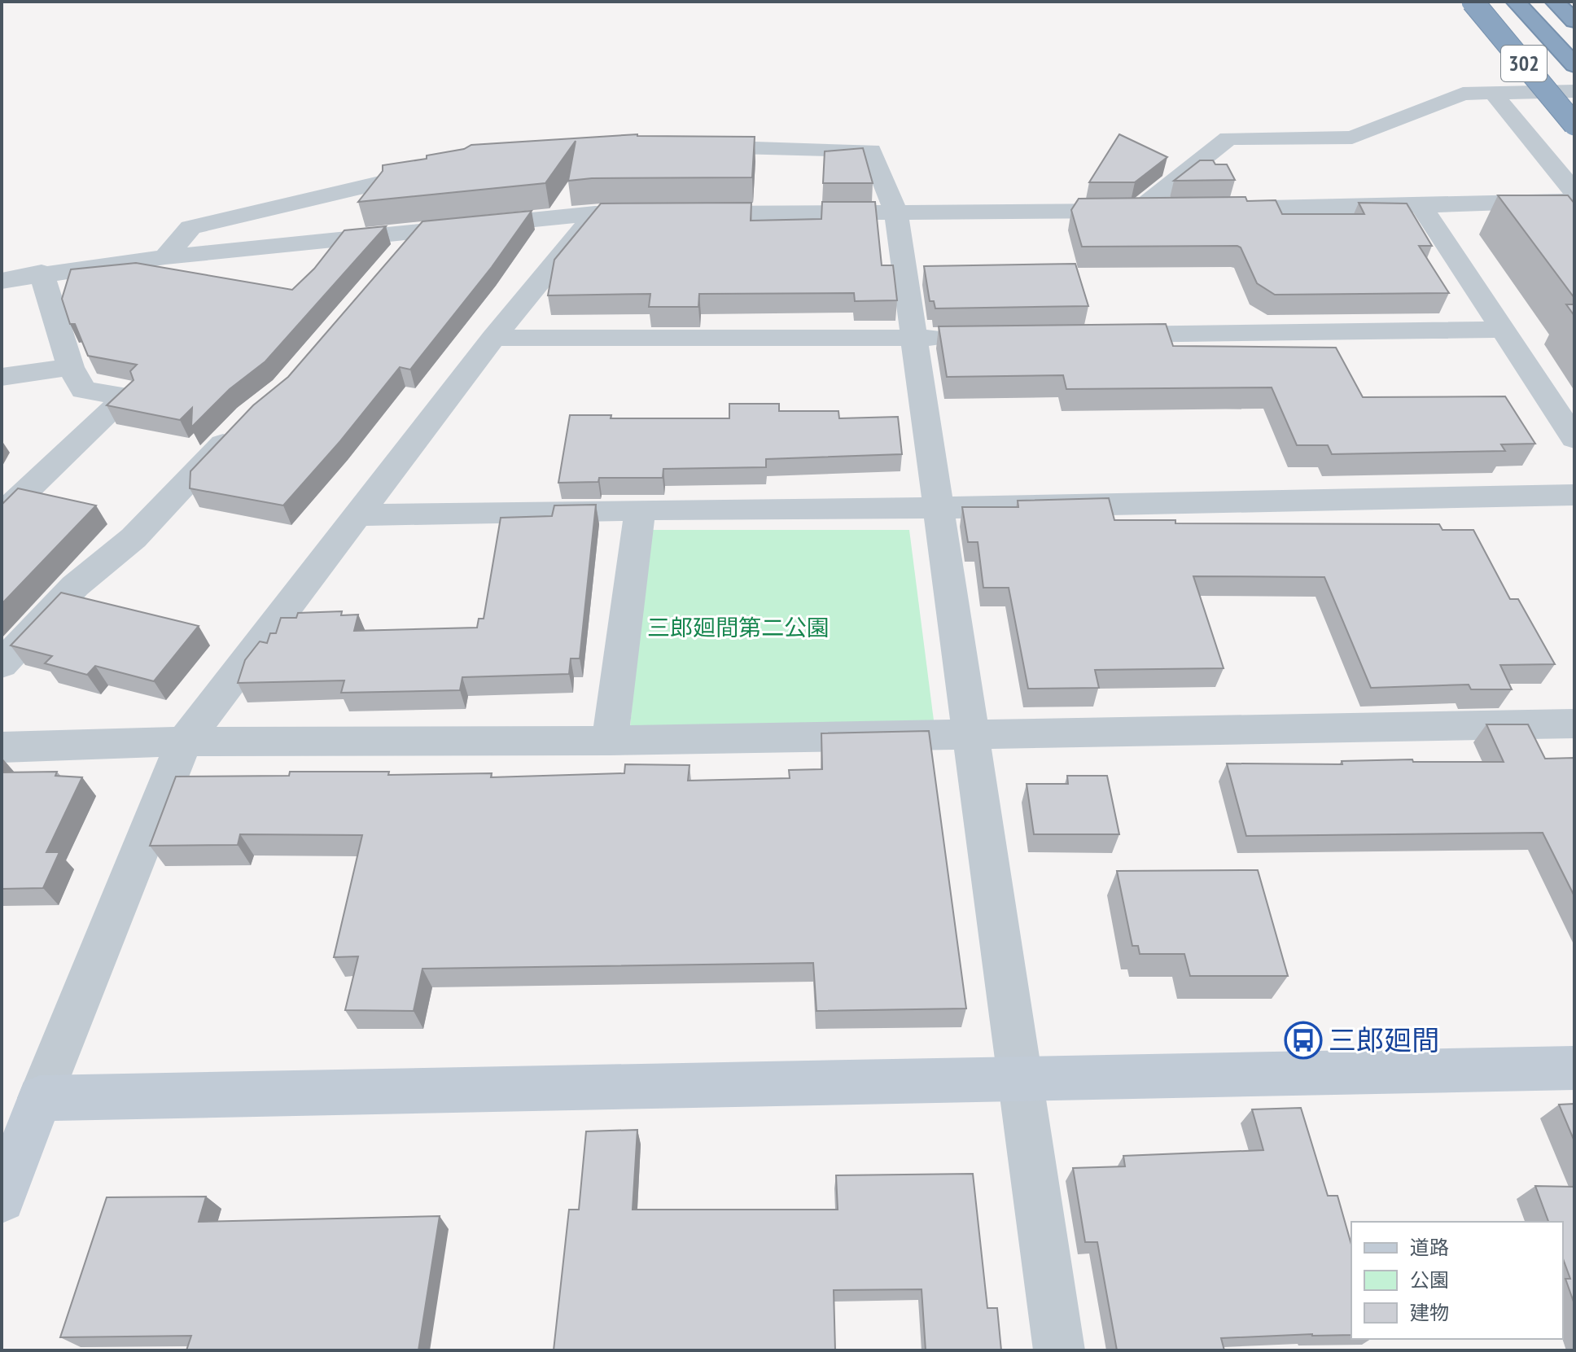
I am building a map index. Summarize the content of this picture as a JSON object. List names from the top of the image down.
{
  "streets": {
    "highway": ["302"]
  },
  "parks": ["三郎廻間第二公園"],
  "places": {
    "bus stop": ["三郎廻間"]
  },
  "legend": ["道路", "公園", "建物"]
}
